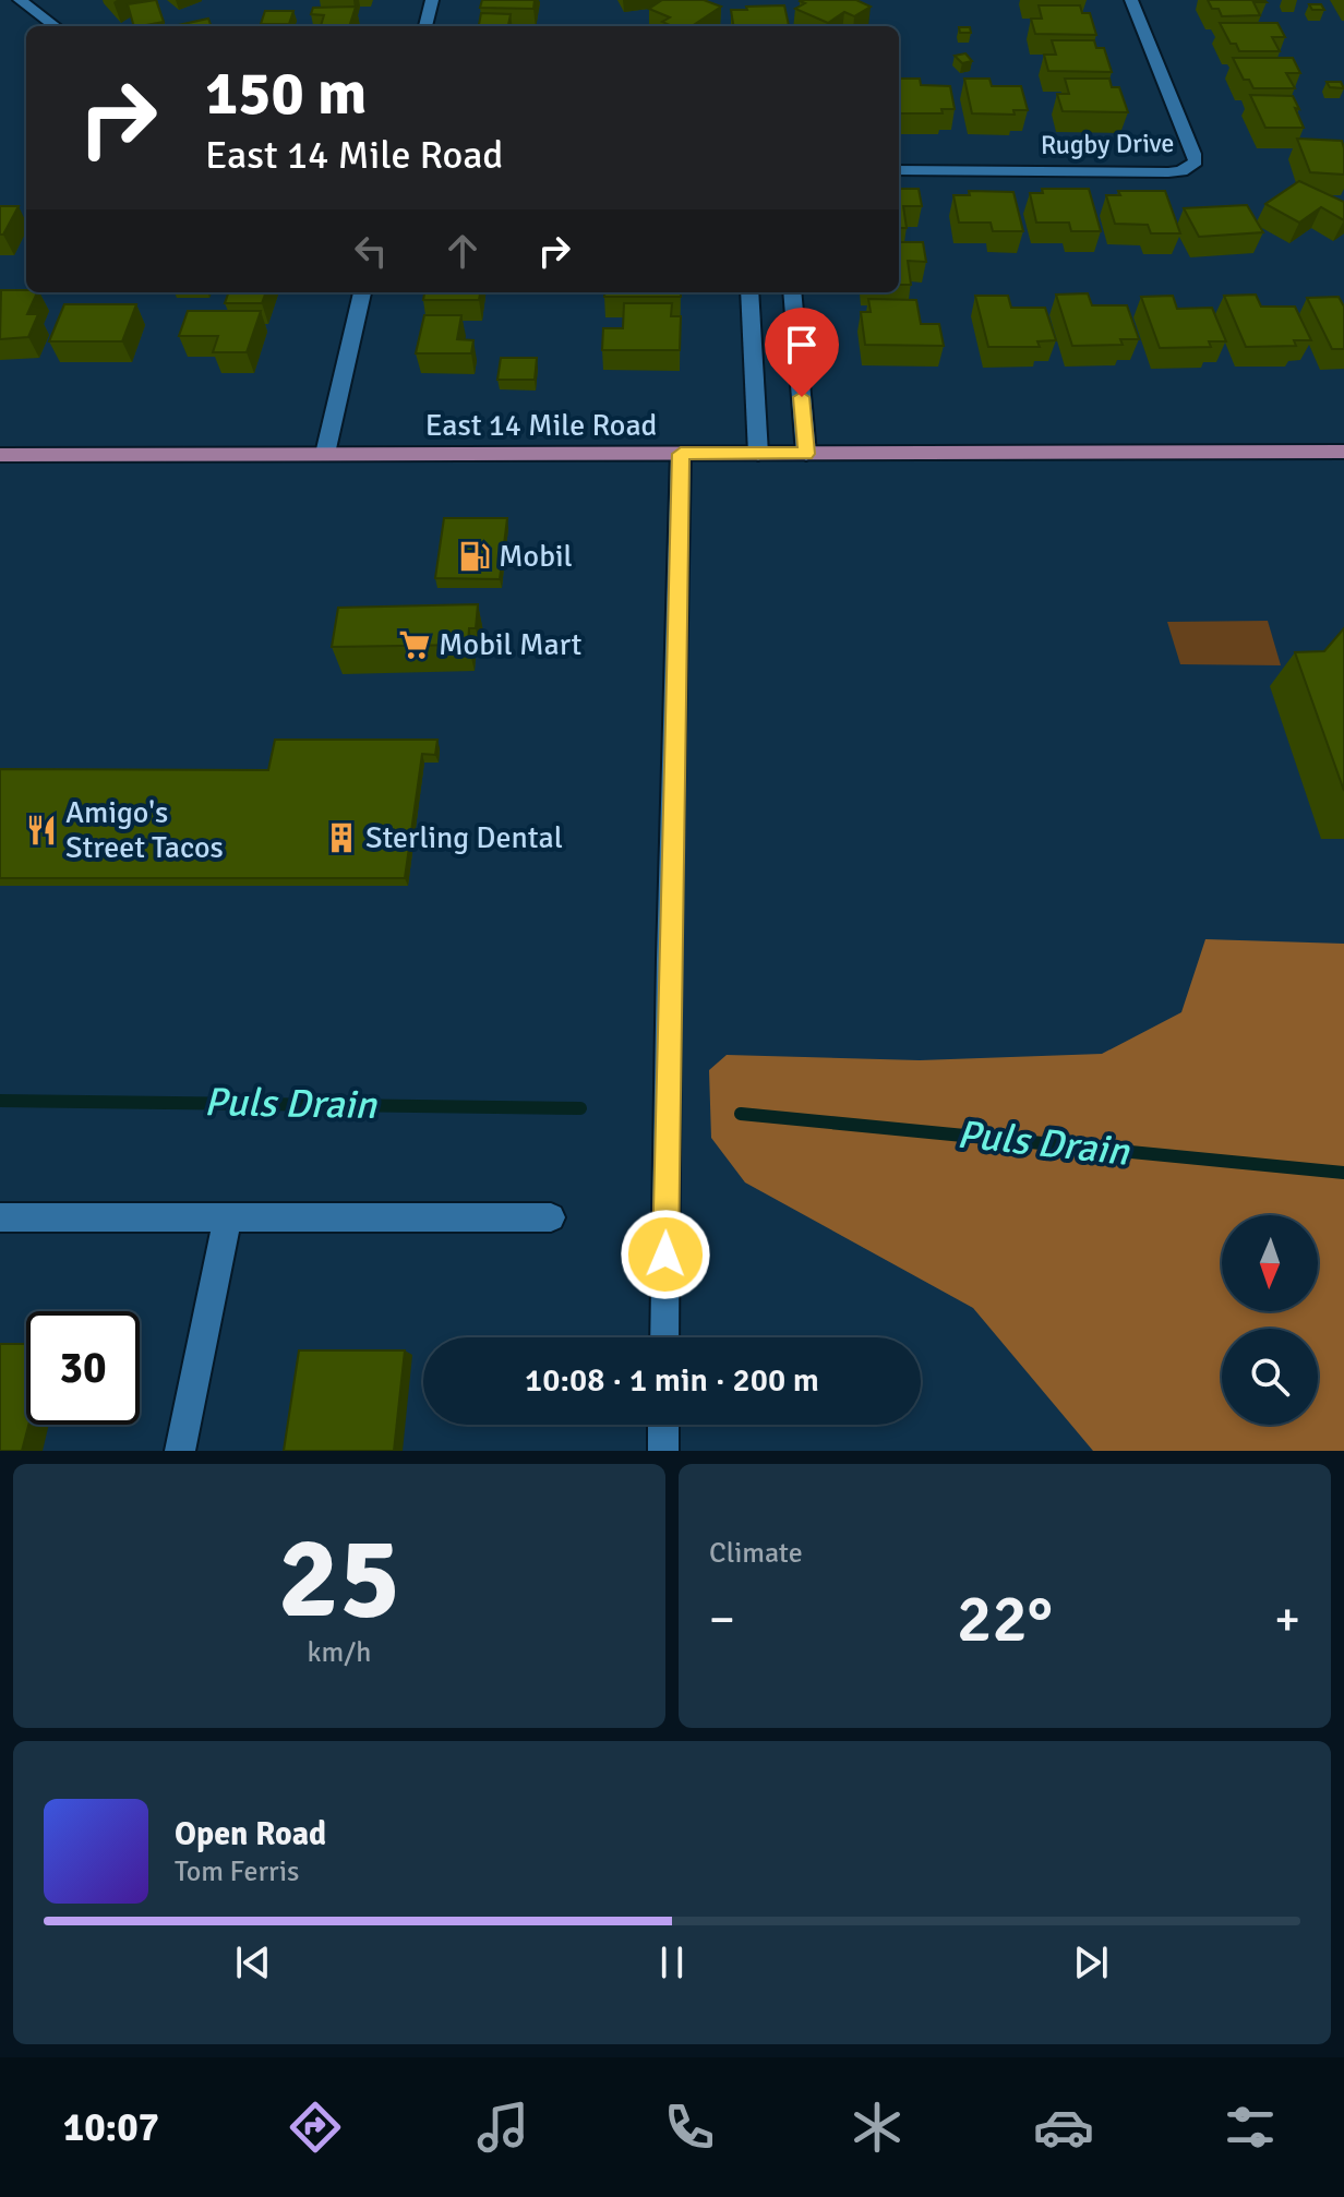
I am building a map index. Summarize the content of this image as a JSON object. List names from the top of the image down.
{
  "streets": {
    "main road": ["East 14 Mile Road"],
    "street": ["Rugby Drive"]
  },
  "water": ["Puls Drain"],
  "places": {
    "fuel station": ["Mobil"],
    "supermarket": ["Mobil Mart"],
    "restaurant": ["Amigo's Street Tacos"],
    "building": ["Sterling Dental"]
  },
  "north": "bottom",
  "page": {
    "turn": ["150 m", "East 14 Mile Road"],
    "limit": "30",
    "trip": "10:08 · 1 min · 200 m",
    "tile": [
      ["25", "km/h"],
      "Climate"
    ],
    "heat": ["−", "22°", "+"],
    "song": ["Open Road", "Tom Ferris"],
    "tabs": "10:07"
  }
}
